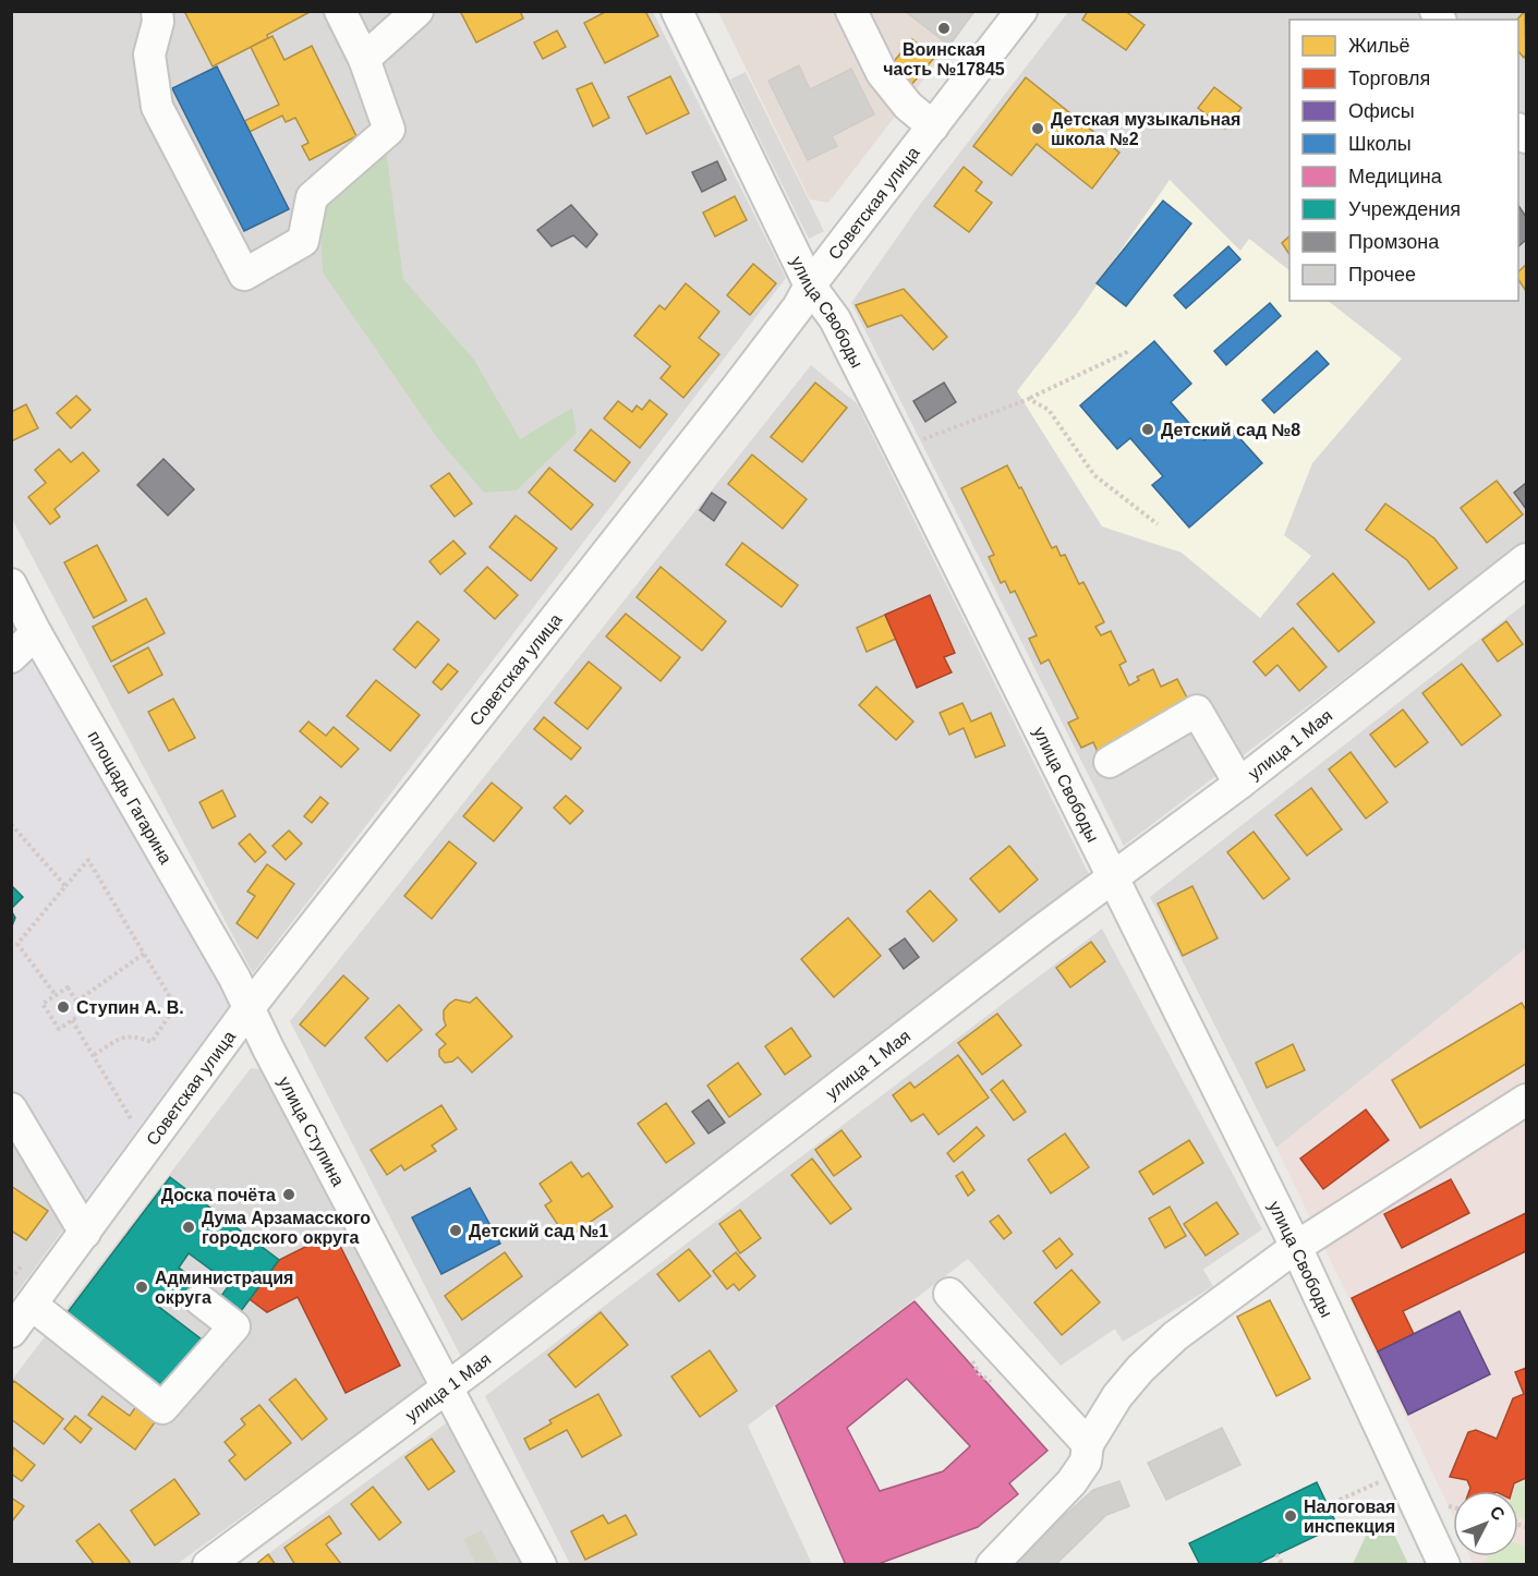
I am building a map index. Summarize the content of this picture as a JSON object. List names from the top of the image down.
{
  "streets": {
    "street": [
      "Советская улица",
      "улица Свободы",
      "улица 1 Мая",
      "площадь Гагарина",
      "улица Ступина"
    ]
  },
  "crossings": [
    ["Советская улица", "улица Свободы"],
    ["Советская улица", "площадь Гагарина"],
    ["Советская улица", "улица Ступина"],
    ["улица Свободы", "улица 1 Мая"],
    ["улица 1 Мая", "улица Ступина"],
    ["площадь Гагарина", "улица Ступина"]
  ],
  "places": [
    "Воинская часть №17845",
    "Детская музыкальная школа №2",
    "Детский сад №8",
    "Ступин А. В.",
    "Доска почёта",
    "Дума Арзамасского городского округа",
    "Детский сад №1",
    "Администрация округа",
    "Налоговая инспекция"
  ],
  "legend": [
    "Жильё",
    "Торговля",
    "Офисы",
    "Школы",
    "Медицина",
    "Учреждения",
    "Промзона",
    "Прочее"
  ],
  "north": "top right"
}
